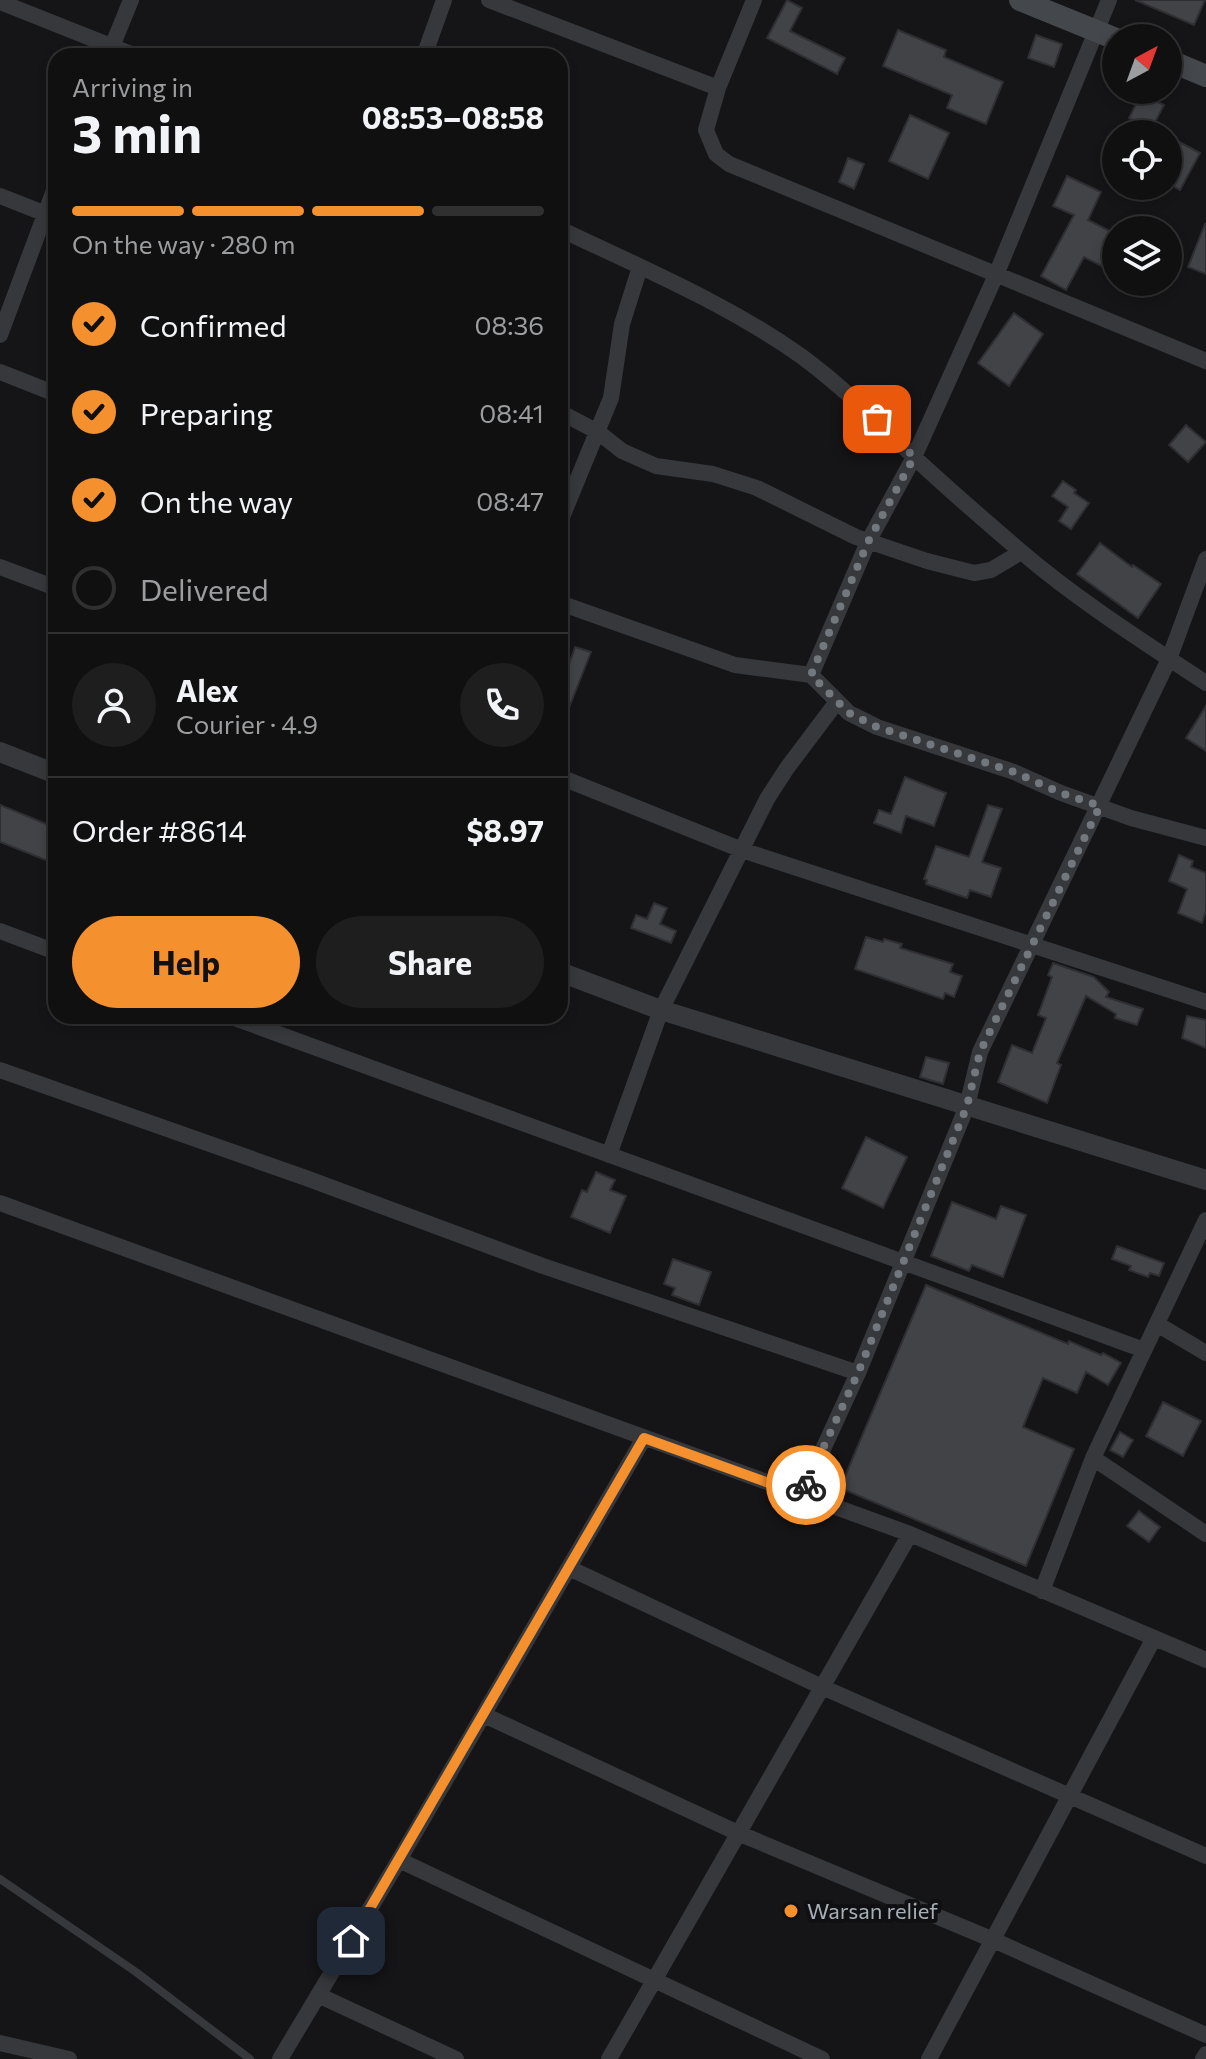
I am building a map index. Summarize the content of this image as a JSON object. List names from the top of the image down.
{
  "places": ["Warsan relief"],
  "north": "top right",
  "page": {
    "heading": ["3 min", "Arriving in", "08:53–08:58"],
    "panel": [
      "Alex",
      "Courier · 4.9",
      "Order #8614",
      "$8.97"
    ],
    "bar": "On the way · 280 m",
    "list": [
      ["Confirmed", "08:36"],
      ["Preparing", "08:41"],
      ["On the way", "08:47"],
      "Delivered"
    ],
    "buttons": ["Help", "Share"]
  }
}
